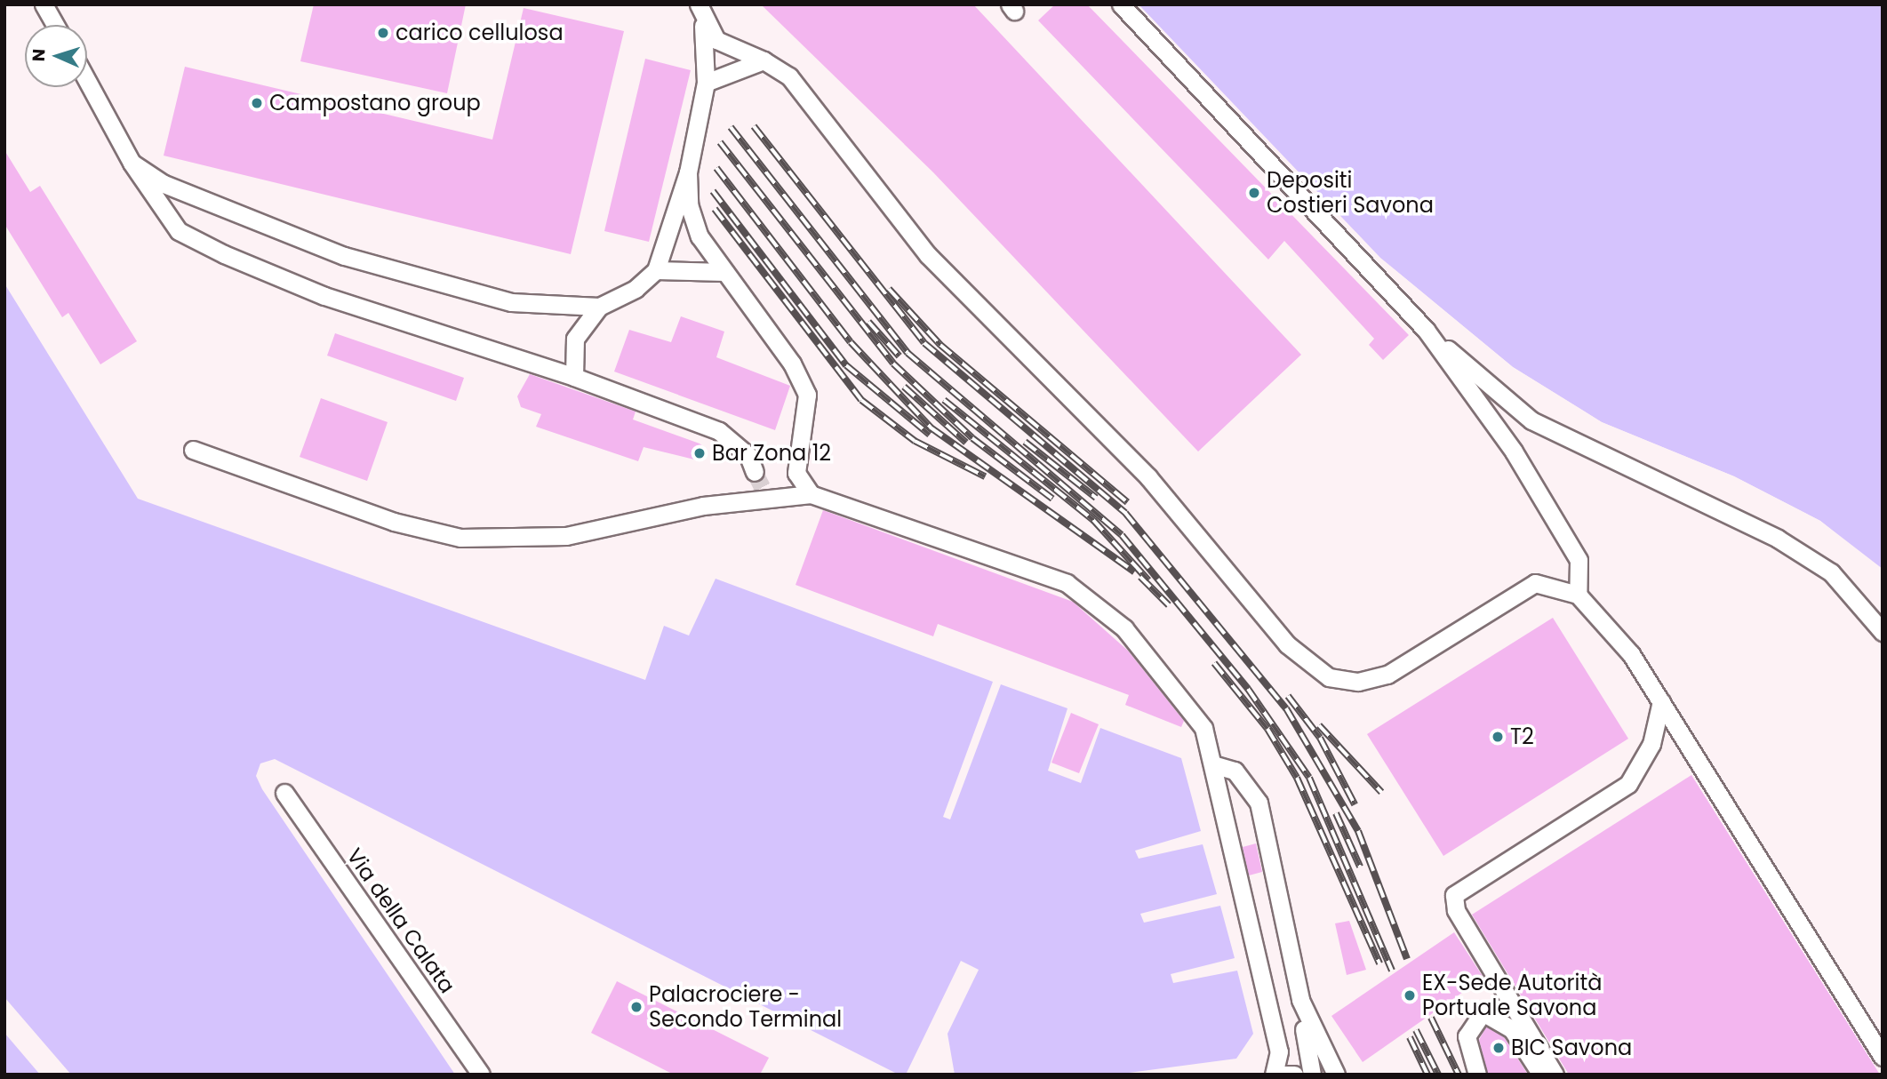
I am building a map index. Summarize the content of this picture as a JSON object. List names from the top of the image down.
{
  "streets": {
    "lane": ["Via della Calata"]
  },
  "places": [
    "carico cellulosa",
    "Campostano group",
    "Depositi Costieri Savona",
    "Bar Zona 12",
    "T2",
    "EX-Sede Autorità Portuale Savona",
    "Palacrociere - Secondo Terminal",
    "BIC Savona"
  ],
  "north": "left"
}
